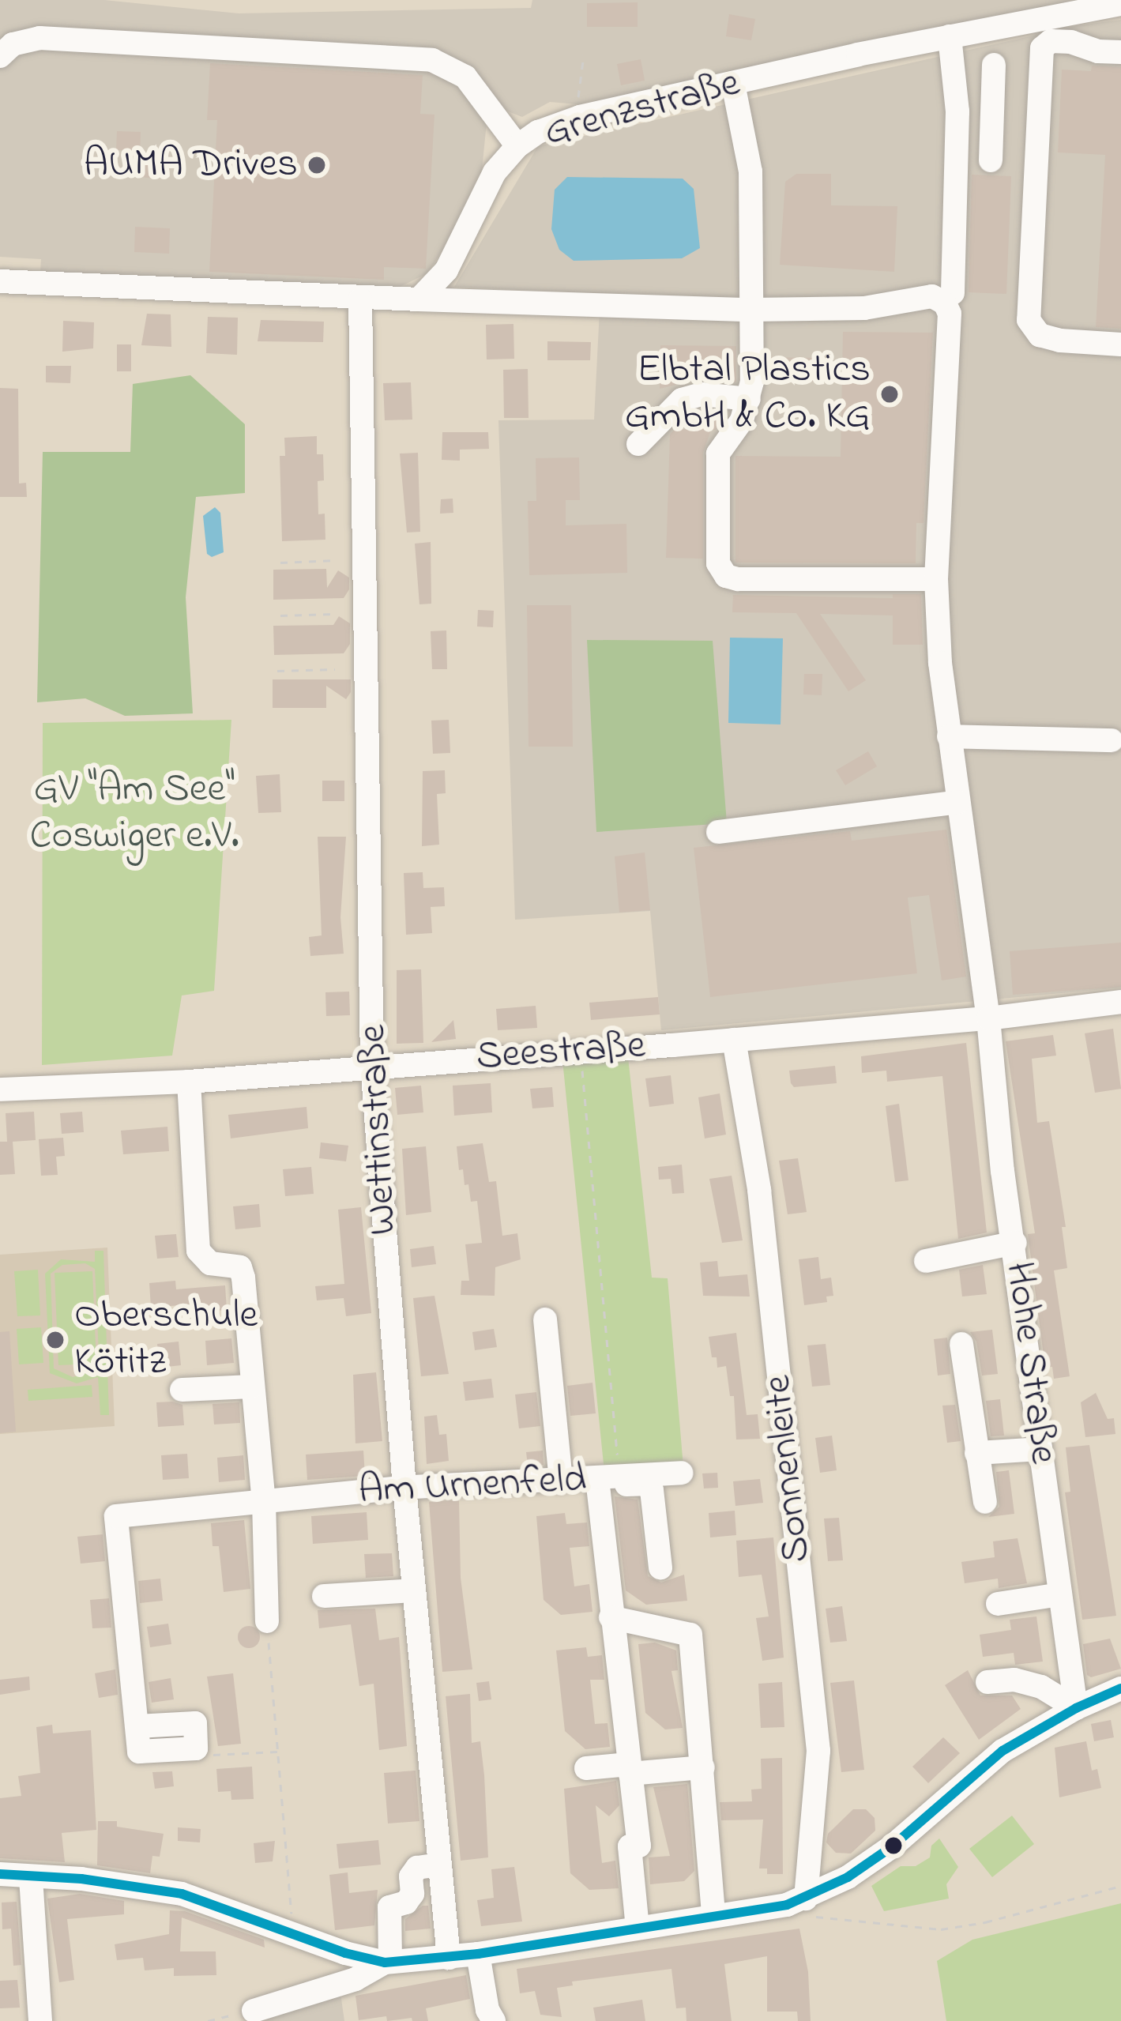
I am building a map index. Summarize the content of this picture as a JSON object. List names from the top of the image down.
{
  "streets": {
    "street": [
      "Grenzstraße",
      "Seestraße",
      "Wettinstraße",
      "Hohe Straße",
      "Sonnenleite",
      "Am Urnenfeld"
    ]
  },
  "crossings": [
    ["Seestraße", "Wettinstraße"],
    ["Seestraße", "Hohe Straße"],
    ["Seestraße", "Sonnenleite"],
    ["Wettinstraße", "Am Urnenfeld"]
  ],
  "parks": ["GV \"Am See\" Coswiger e.V."],
  "places": ["AUMA Drives", "Elbtal Plastics GmbH & Co. KG", "Oberschule Kötitz"]
}
